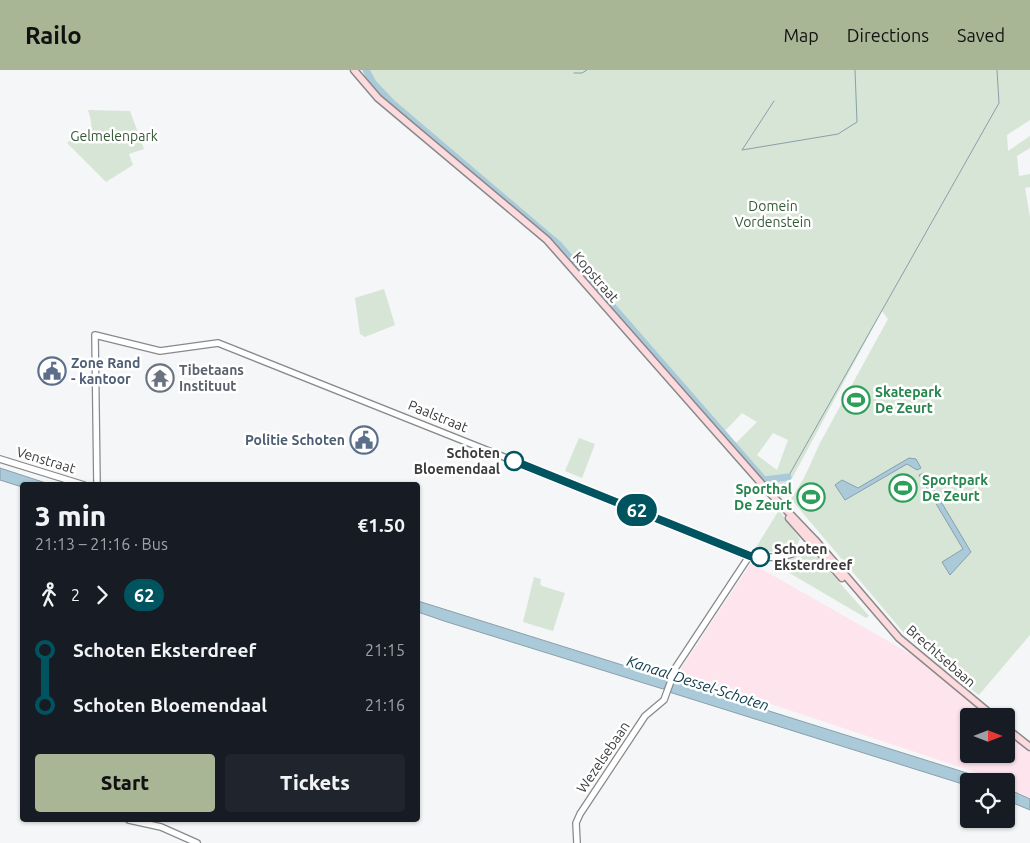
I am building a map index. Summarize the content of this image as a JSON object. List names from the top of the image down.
{
  "streets": {
    "main road": ["Kopstraat", "Brechtsebaan"],
    "street": ["Paalstraat", "Venstraat", "Wezelsebaan"]
  },
  "crossings": [
    ["Kopstraat", "Paalstraat"],
    ["Kopstraat", "Brechtsebaan"],
    ["Paalstraat", "Brechtsebaan"],
    ["Paalstraat", "Wezelsebaan"]
  ],
  "water": ["Kanaal Dessel-Schoten"],
  "parks": ["Gelmelenpark", "Domein Vordenstein"],
  "places": {
    "public building": ["Zone Rand - kantoor", "Politie Schoten"],
    "temple": ["Tibetaans Instituut"],
    "sports": ["Skatepark De Zeurt", "Sportpark De Zeurt", "Sporthal De Zeurt"],
    "other": ["Schoten Bloemendaal", "Schoten Eksterdreef"]
  },
  "lines": ["bus line 62"],
  "north": "right",
  "page": {
    "header": "Railo",
    "nav": ["Map", "Directions", "Saved"],
    "on_map": "62",
    "heading": ["3 min", "21:13 – 21:16 · Bus", "€1.50"],
    "legs": ["2", "62"],
    "list": [
      {
        "name": "Schoten Eksterdreef",
        "value": "21:15"
      },
      {
        "name": "Schoten Bloemendaal",
        "value": "21:16"
      }
    ],
    "buttons": ["Start", "Tickets"]
  }
}
